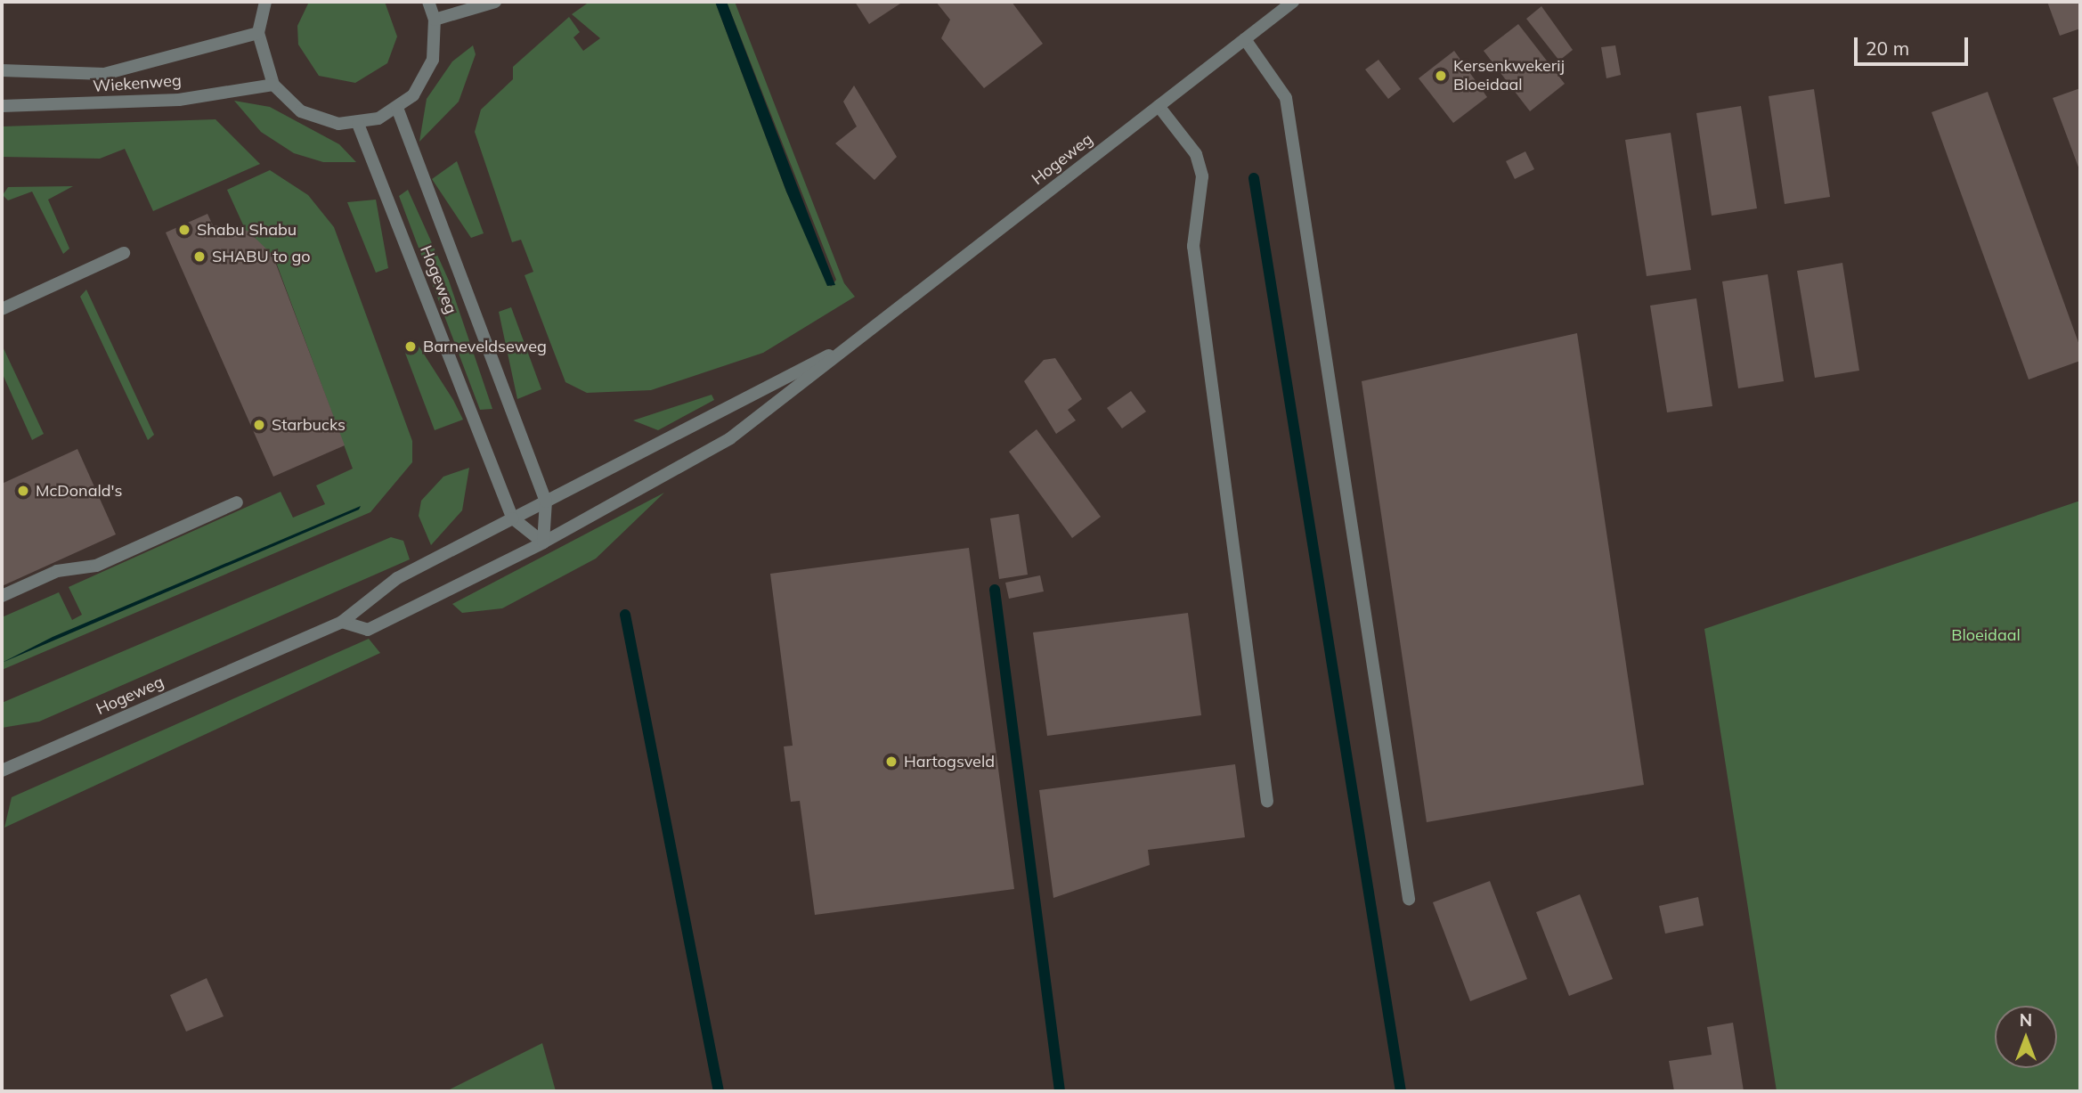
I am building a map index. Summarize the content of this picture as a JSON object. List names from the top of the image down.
{
  "streets": {
    "street": ["Wiekenweg", "Hogeweg"]
  },
  "parks": ["Bloeidaal"],
  "places": [
    "Kersenkwekerij Bloeidaal",
    "Shabu Shabu",
    "SHABU to go",
    "Barneveldseweg",
    "Starbucks",
    "McDonald's",
    "Hartogsveld"
  ],
  "scale_bar": "20 m",
  "north": "top"
}
